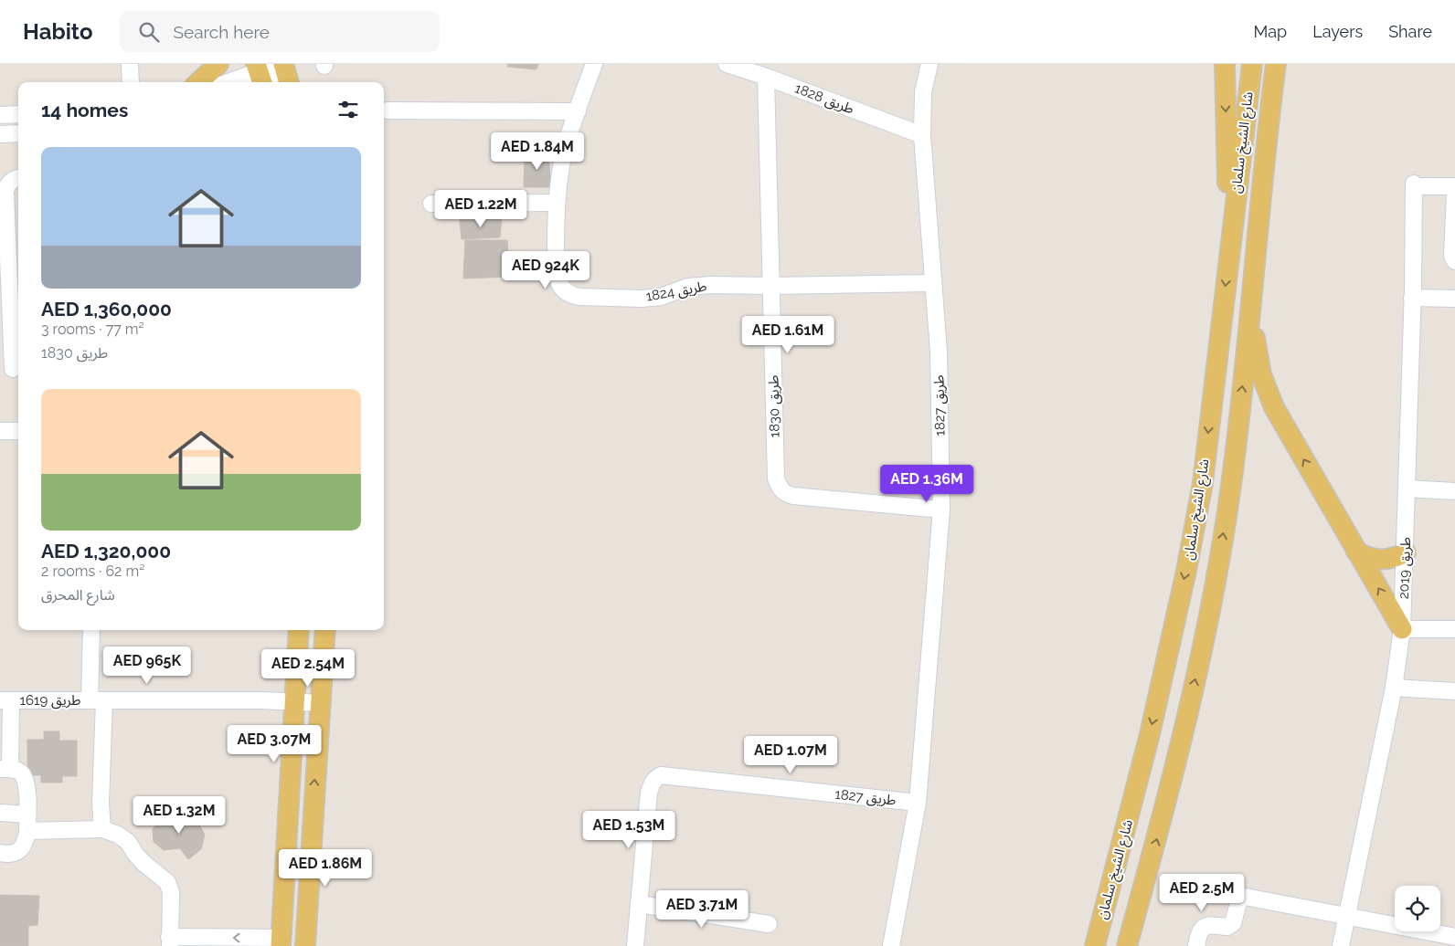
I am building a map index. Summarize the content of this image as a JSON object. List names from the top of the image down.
{
  "streets": {
    "main road": ["شارع الشيخ سلمان"],
    "street": [
      "طريق 1828",
      "طريق 1824",
      "طريق 1827",
      "طريق 1830",
      "طريق 2019",
      "طريق 1619"
    ]
  },
  "crossings": [
    ["طريق 1828", "طريق 1827"],
    ["طريق 1828", "طريق 1830"],
    ["طريق 1824", "طريق 1827"],
    ["طريق 1824", "طريق 1830"],
    ["طريق 1827", "طريق 1830"]
  ],
  "page": {
    "header": "Habito",
    "search": "Search here",
    "nav": ["Map", "Layers", "Share"],
    "heading": "14 homes",
    "price": [
      "AED 1.84M",
      "AED 1.22M",
      "AED 924K",
      "AED 1.61M",
      "AED 1.36M",
      "AED 965K",
      "AED 2.54M",
      "AED 3.07M",
      "AED 1.07M",
      "AED 1.32M",
      "AED 1.53M",
      "AED 1.86M",
      "AED 2.5M",
      "AED 3.71M"
    ],
    "list": [
      {
        "name": "AED 1,360,000",
        "note": "3 rooms · 77 m² · طريق 1830"
      },
      {
        "name": "AED 1,320,000",
        "note": "2 rooms · 62 m² · شارع المحرق"
      }
    ]
  }
}
